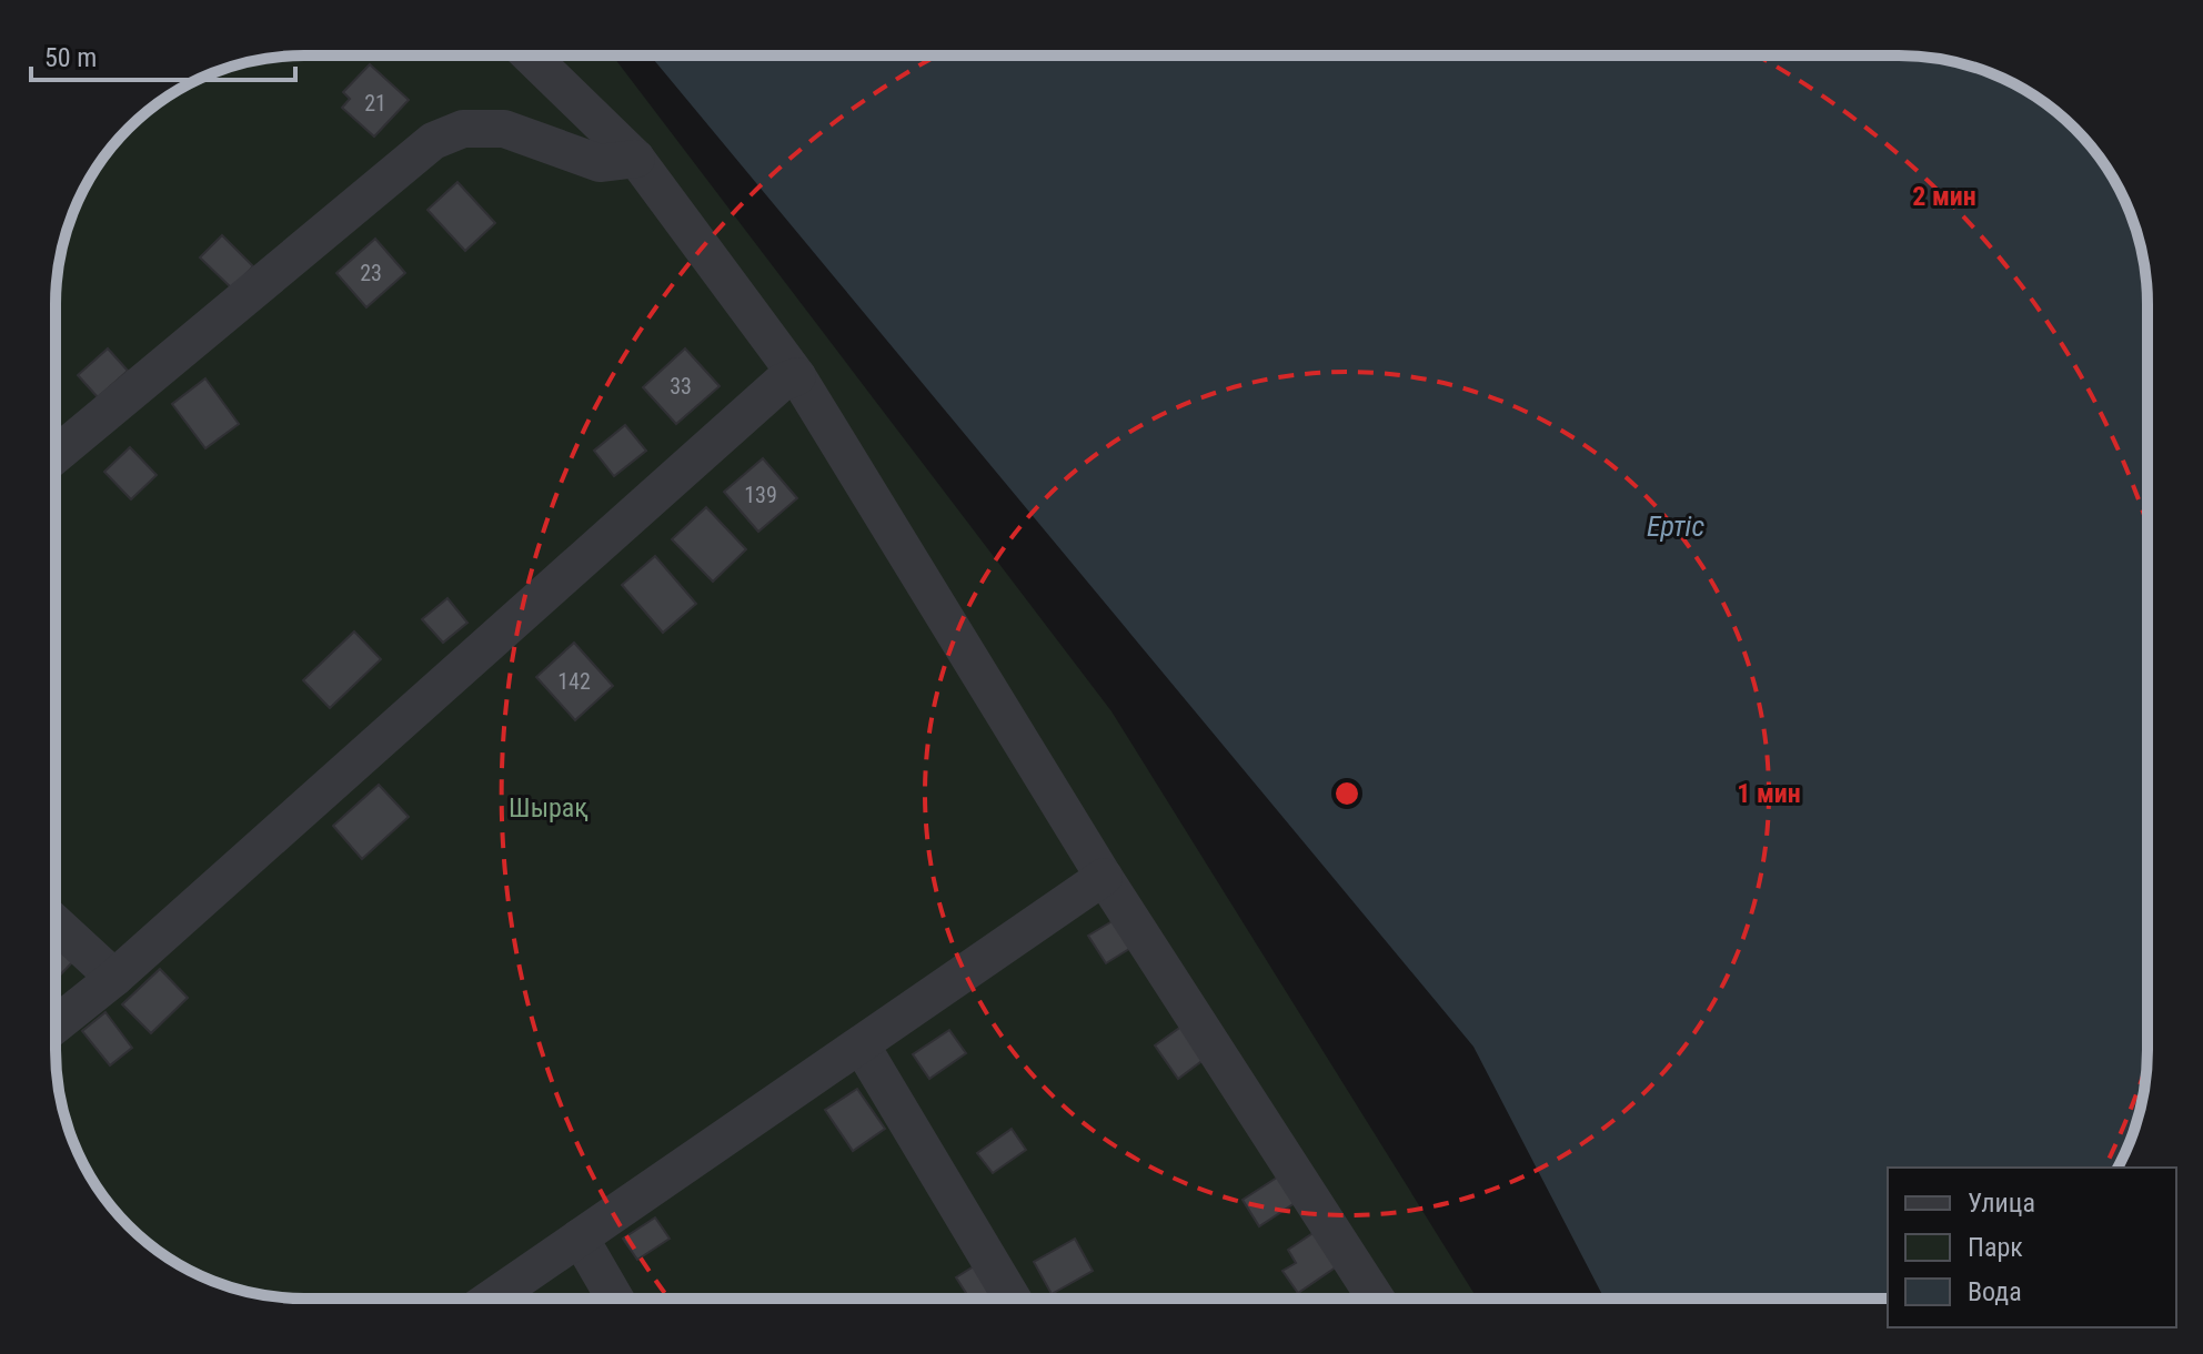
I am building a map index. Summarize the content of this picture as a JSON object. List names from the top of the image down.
{
  "water": ["Ертіс"],
  "parks": ["Шырақ"],
  "house_numbers": [
    "21",
    "23",
    "33",
    "139",
    "142"
  ],
  "legend": ["Улица", "Парк", "Вода"],
  "scale_bar": "50 m",
  "rings": ["2 мин", "1 мин"]
}
